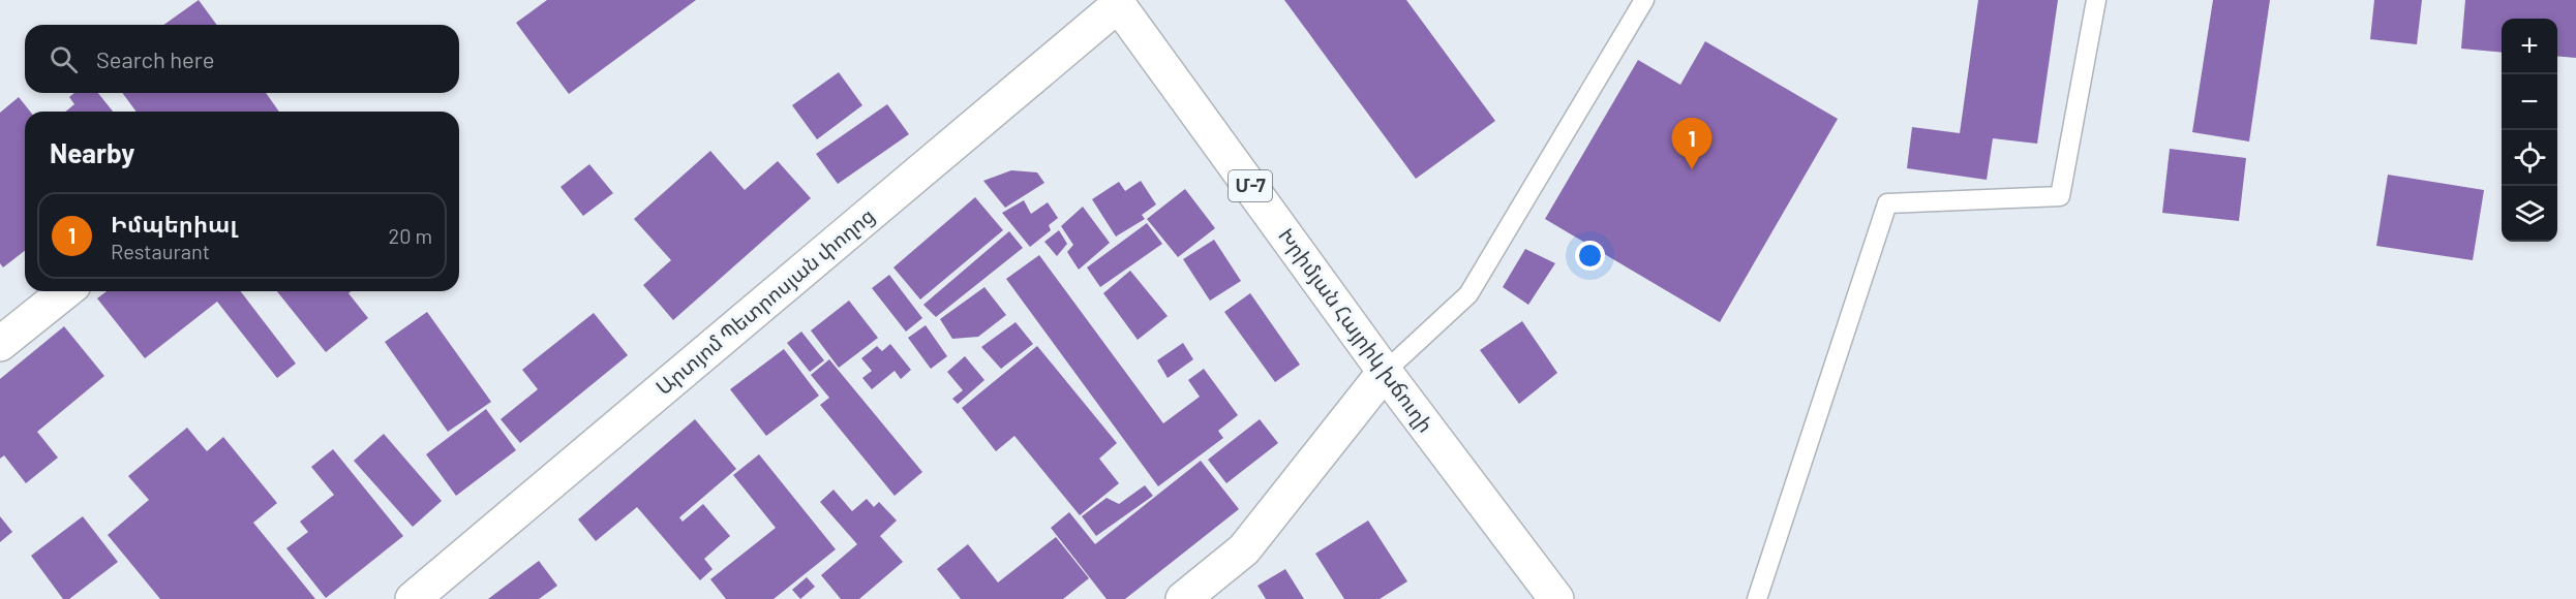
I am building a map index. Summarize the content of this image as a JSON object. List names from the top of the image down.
{
  "streets": {
    "main road": ["Մ-7", "Արտյոմ Պետրոսյան փողոց", "Խրիմյան Հայրիկ խճուղի"]
  },
  "crossings": [
    ["Արտյոմ Պետրոսյան փողոց", "Խրիմյան Հայրիկ խճուղի"]
  ],
  "page": {
    "map_buttons": ["+", "−"],
    "search": "Search here",
    "heading": "Nearby",
    "pins": "1",
    "list": [
      {
        "mark": "1",
        "name": "Իմպերիալ",
        "note": "Restaurant",
        "value": "20 m"
      }
    ]
  }
}
